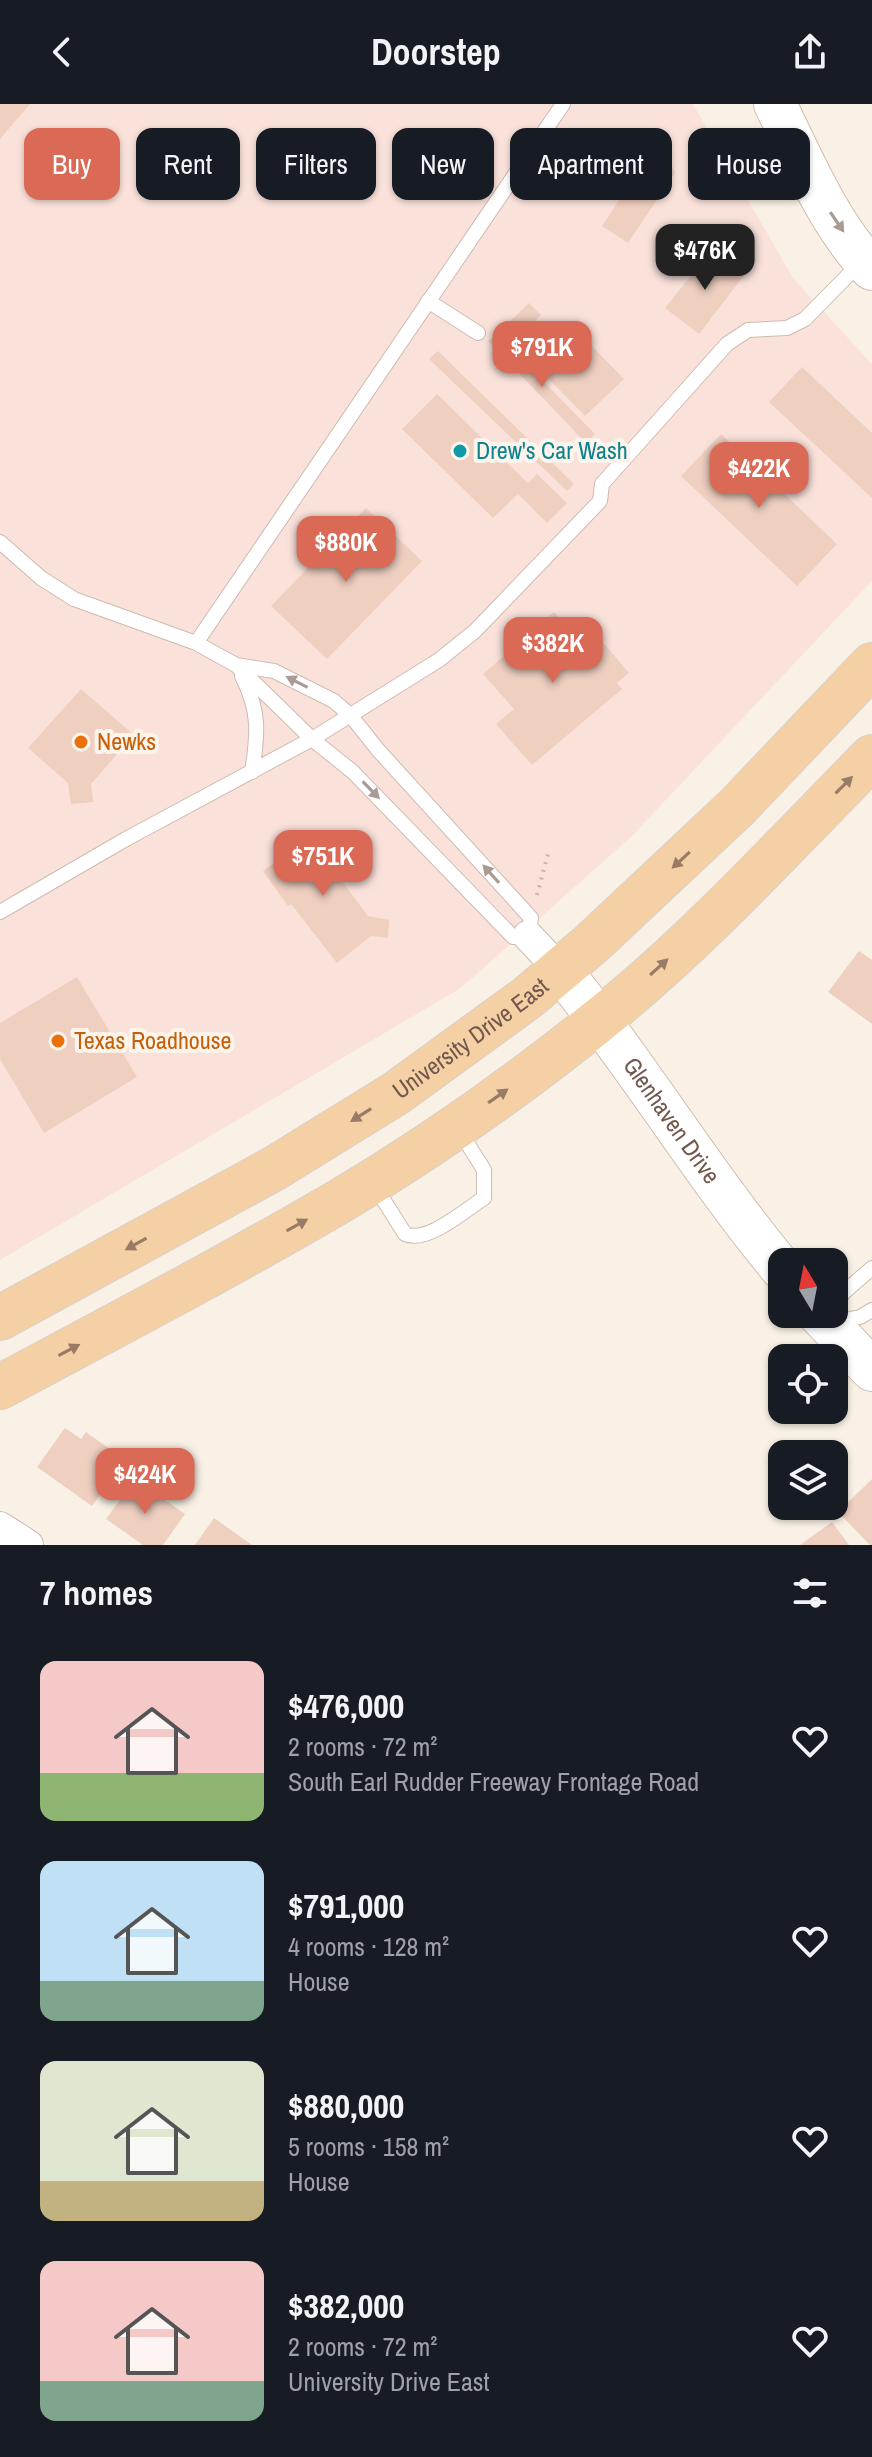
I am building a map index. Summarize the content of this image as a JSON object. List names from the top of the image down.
{
  "streets": {
    "main road": ["University Drive East"],
    "street": ["Glenhaven Drive"]
  },
  "crossings": [
    ["University Drive East", "Glenhaven Drive"]
  ],
  "places": ["Drew's Car Wash", "Newks", "Texas Roadhouse"],
  "north": "top",
  "page": {
    "header": "Doorstep",
    "chip": [
      "Buy",
      "Rent",
      "Filters",
      "New",
      "Apartment",
      "House"
    ],
    "price": [
      "$476K",
      "$791K",
      "$422K",
      "$880K",
      "$382K",
      "$751K",
      "$424K"
    ],
    "heading": "7 homes",
    "list": [
      {
        "name": "$476,000",
        "note": "2 rooms · 72 m² · South Earl Rudder Freeway Frontage Road"
      },
      {
        "name": "$791,000",
        "note": "4 rooms · 128 m² · House"
      },
      {
        "name": "$880,000",
        "note": "5 rooms · 158 m² · House"
      },
      {
        "name": "$382,000",
        "note": "2 rooms · 72 m² · University Drive East"
      }
    ]
  }
}
